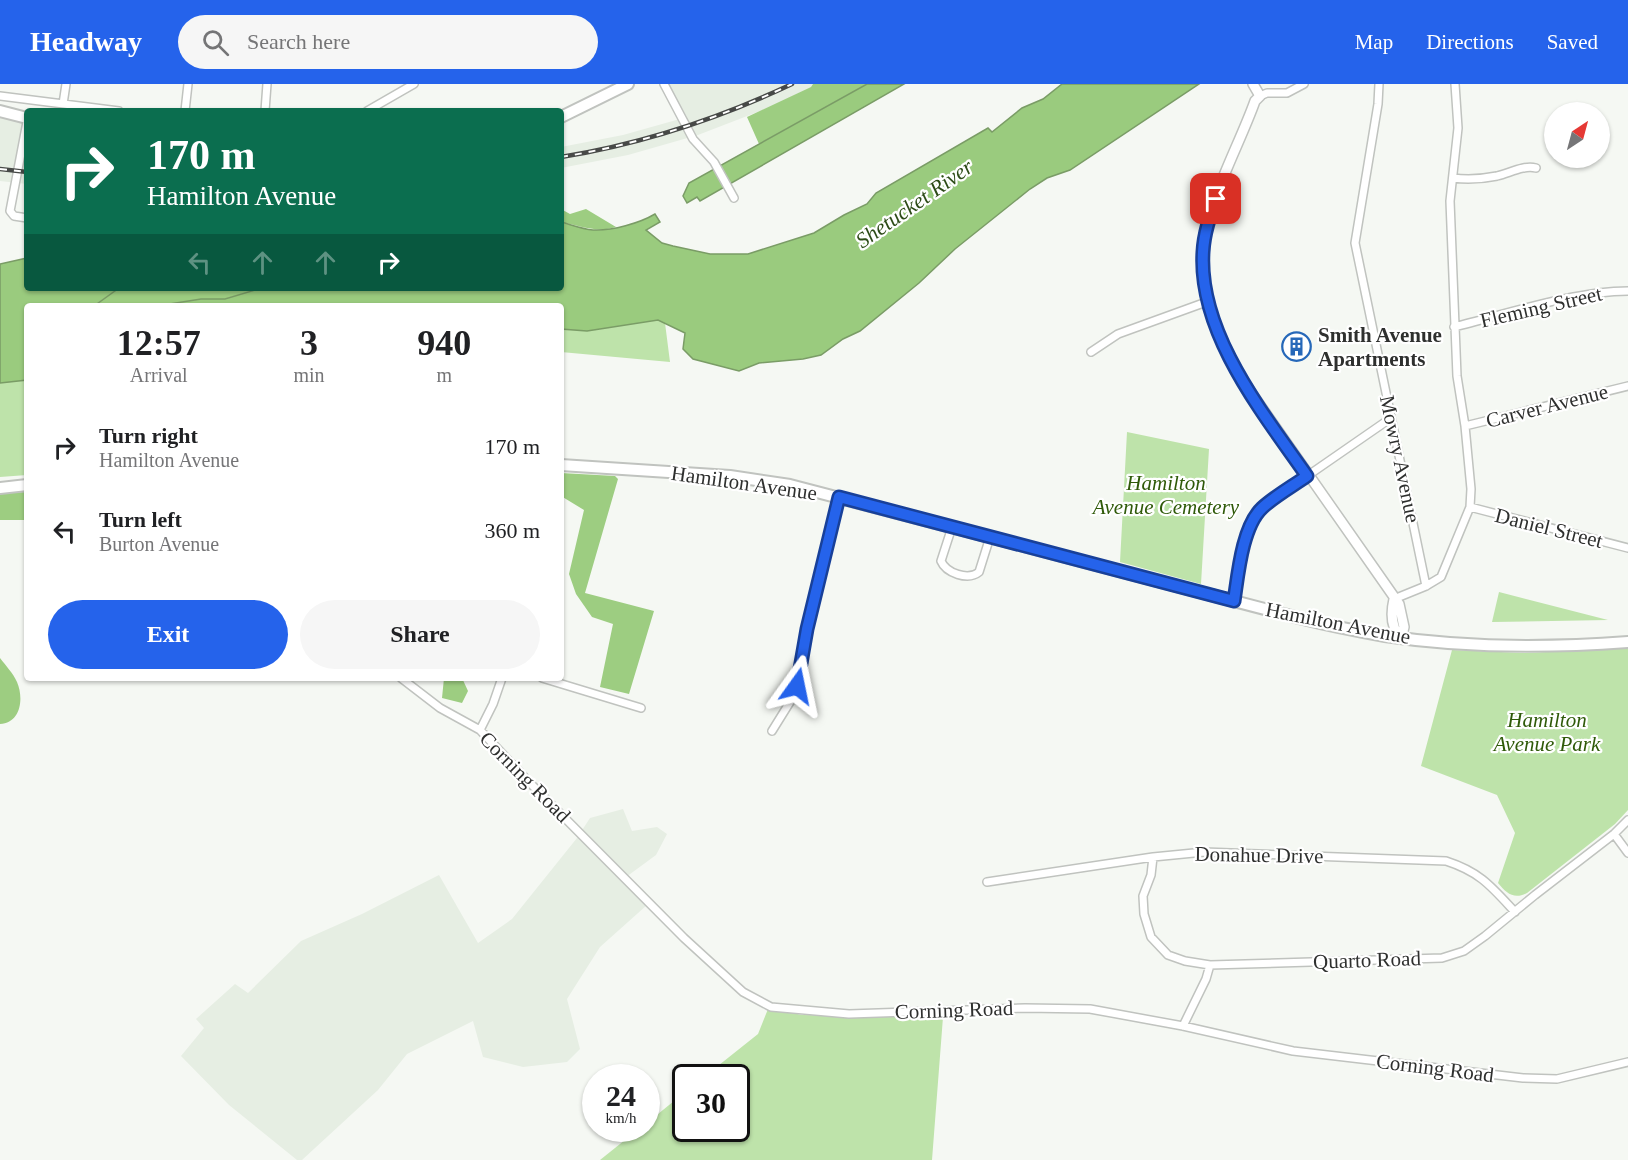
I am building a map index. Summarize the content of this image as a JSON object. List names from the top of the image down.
{
  "streets": {
    "main road": ["Hamilton Avenue"],
    "street": [
      "Fleming Street",
      "Carver Avenue",
      "Mowry Avenue",
      "Daniel Street",
      "Corning Road",
      "Donahue Drive",
      "Quarto Road"
    ]
  },
  "crossings": [
    ["Donahue Drive", "Quarto Road"]
  ],
  "water": ["Shetucket River"],
  "parks": ["Hamilton Avenue Cemetery", "Hamilton Avenue Park"],
  "places": {
    "building": ["Smith Avenue Apartments"]
  },
  "north": "top right",
  "page": {
    "header": "Headway",
    "search": "Search here",
    "nav": ["Map", "Directions", "Saved"],
    "turn": ["170 m", "Hamilton Avenue"],
    "eta": [
      "12:57",
      "Arrival",
      "3",
      "min",
      "940",
      "m"
    ],
    "list": [
      {
        "name": "Turn right",
        "note": "Hamilton Avenue",
        "value": "170 m"
      },
      {
        "name": "Turn left",
        "note": "Burton Avenue",
        "value": "360 m"
      }
    ],
    "buttons": ["Exit", "Share"],
    "speed": "24 km/h",
    "limit": "30"
  }
}
